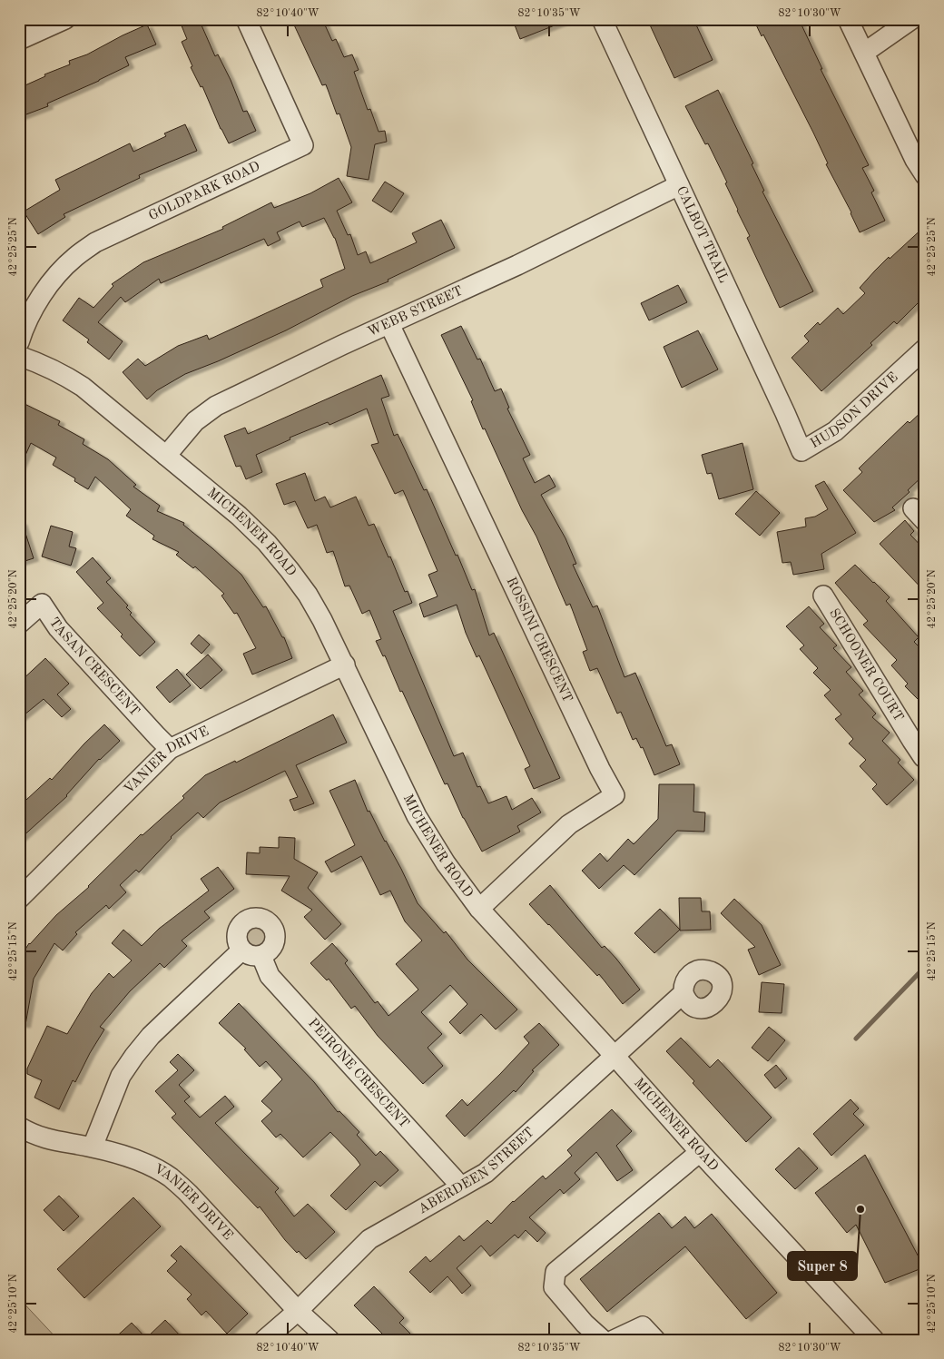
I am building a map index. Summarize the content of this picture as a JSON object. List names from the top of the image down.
{
  "streets": {
    "street": [
      "GOLDPARK ROAD",
      "CALBOT TRAIL",
      "WEBB STREET",
      "HUDSON DRIVE",
      "MICHENER ROAD",
      "ROSSINI CRESCENT",
      "SCHOONER COURT",
      "TASAN CRESCENT",
      "VANIER DRIVE",
      "PEIRONE CRESCENT",
      "ABERDEEN STREET"
    ]
  },
  "crossings": [
    ["CALBOT TRAIL", "WEBB STREET"],
    ["CALBOT TRAIL", "HUDSON DRIVE"],
    ["WEBB STREET", "MICHENER ROAD"],
    ["WEBB STREET", "ROSSINI CRESCENT"],
    ["MICHENER ROAD", "ROSSINI CRESCENT"],
    ["MICHENER ROAD", "VANIER DRIVE"],
    ["MICHENER ROAD", "ABERDEEN STREET"],
    ["TASAN CRESCENT", "VANIER DRIVE"],
    ["VANIER DRIVE", "ABERDEEN STREET"],
    ["PEIRONE CRESCENT", "ABERDEEN STREET"]
  ],
  "places": ["Super 8"],
  "coordinates": [
    "82°10'40\"W",
    "82°10'35\"W",
    "82°10'30\"W",
    "42°25'25\"N",
    "42°25'20\"N",
    "42°25'15\"N",
    "42°25'10\"N"
  ]
}
